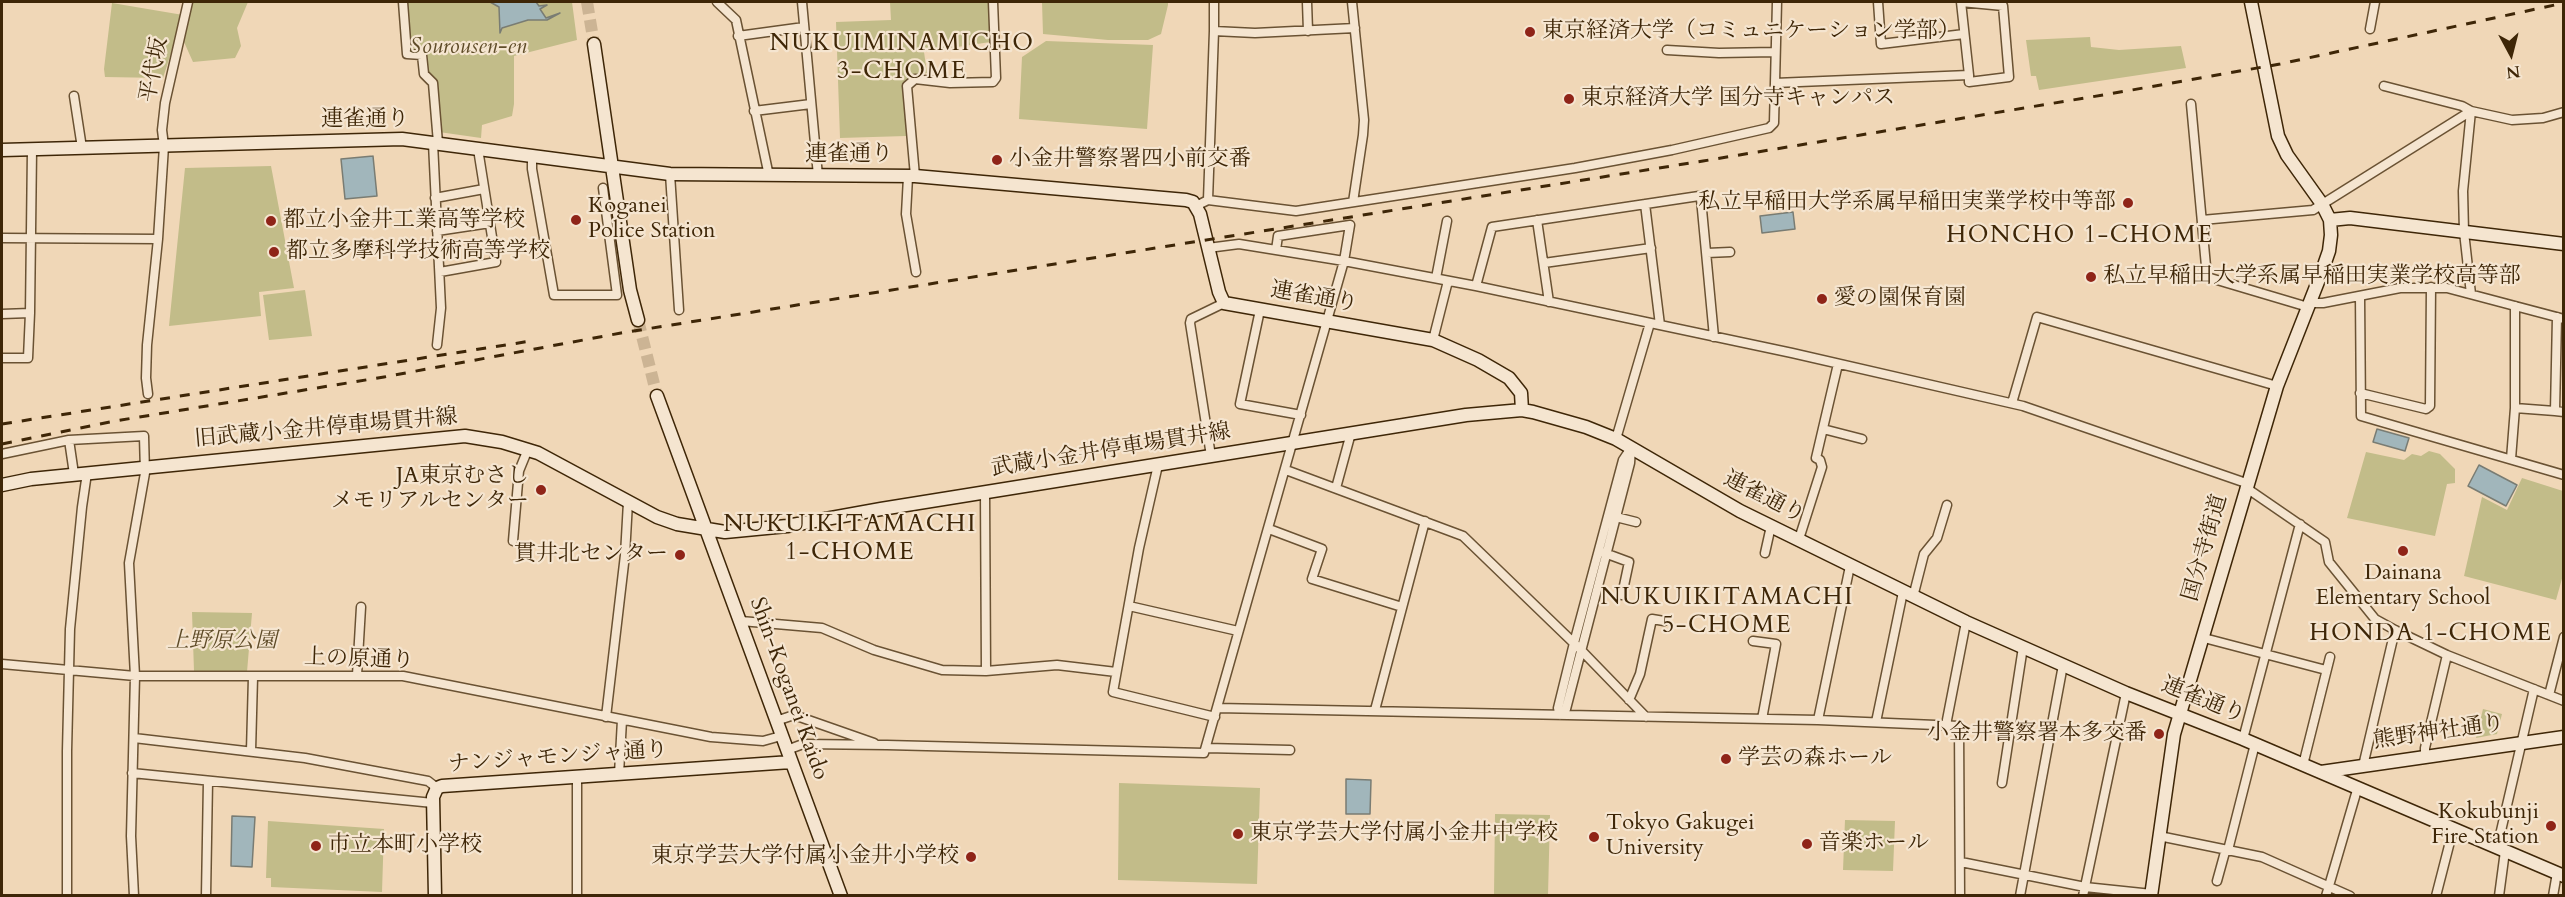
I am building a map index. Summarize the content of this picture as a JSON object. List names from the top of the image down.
{
  "streets": {
    "main road": [
      "連雀通り",
      "旧武蔵小金井停車場貫井線",
      "武蔵小金井停車場貫井線",
      "国分寺街道",
      "Shin-Koganei Kaido",
      "熊野神社通り",
      "ナンジャモンジャ通り"
    ],
    "street": ["平代坂", "上の原通り"]
  },
  "crossings": [
    ["平代坂", "連雀通り"],
    ["連雀通り", "武蔵小金井停車場貫井線"],
    ["連雀通り", "国分寺街道"],
    ["連雀通り", "熊野神社通り"],
    ["旧武蔵小金井停車場貫井線", "武蔵小金井停車場貫井線"],
    ["旧武蔵小金井停車場貫井線", "Shin-Koganei Kaido"],
    ["武蔵小金井停車場貫井線", "Shin-Koganei Kaido"],
    ["上の原通り", "Shin-Koganei Kaido"],
    ["Shin-Koganei Kaido", "ナンジャモンジャ通り"]
  ],
  "districts": [
    "NUKUIMINAMICHO 3-CHOME",
    "HONCHO 1-CHOME",
    "NUKUIKITAMACHI 1-CHOME",
    "NUKUIKITAMACHI 5-CHOME",
    "HONDA 1-CHOME"
  ],
  "parks": ["Sourousen-en", "上野原公園"],
  "places": [
    "東京経済大学（コミュニケーション学部）",
    "東京経済大学 国分寺キャンパス",
    "小金井警察署四小前交番",
    "私立早稲田大学系属早稲田実業学校中等部",
    "Koganei Police Station",
    "都立小金井工業高等学校",
    "都立多摩科学技術高等学校",
    "私立早稲田大学系属早稲田実業学校高等部",
    "愛の園保育園",
    "JA東京むさし メモリアルセンター",
    "Dainana Elementary School",
    "貫井北センター",
    "小金井警察署本多交番",
    "学芸の森ホール",
    "Kokubunji Fire Station",
    "東京学芸大学付属小金井中学校",
    "Tokyo Gakugei University",
    "音楽ホール",
    "市立本町小学校",
    "東京学芸大学付属小金井小学校"
  ],
  "north": "bottom"
}
